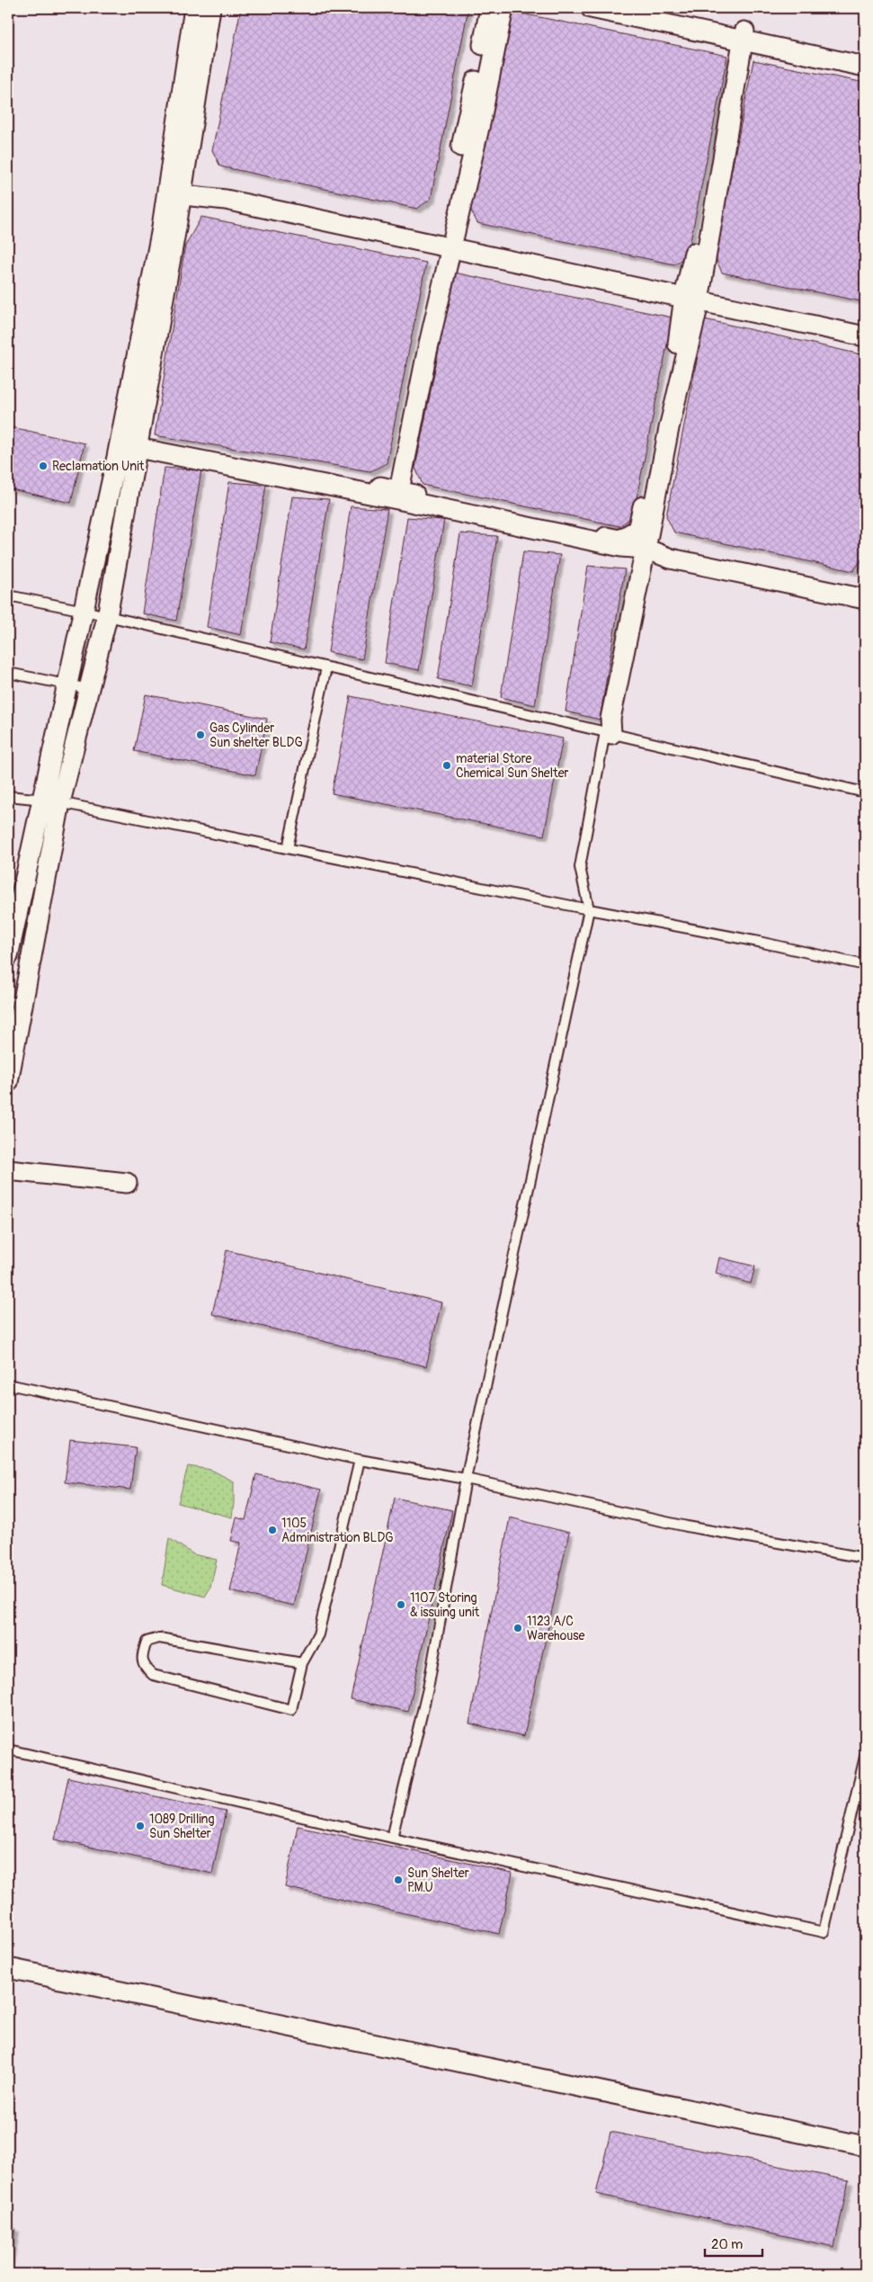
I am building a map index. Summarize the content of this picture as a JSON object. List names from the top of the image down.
{
  "places": [
    "Reclamation Unit",
    "Gas Cylinder Sun shelter BLDG",
    "material Store Chemical Sun Shelter",
    "1105 Administration BLDG",
    "1107 Storing & issuing unit",
    "1123 A/C Warehouse",
    "1089 Drilling Sun Shelter",
    "Sun Shelter P.M.U"
  ],
  "scale_bar": "20 m"
}
